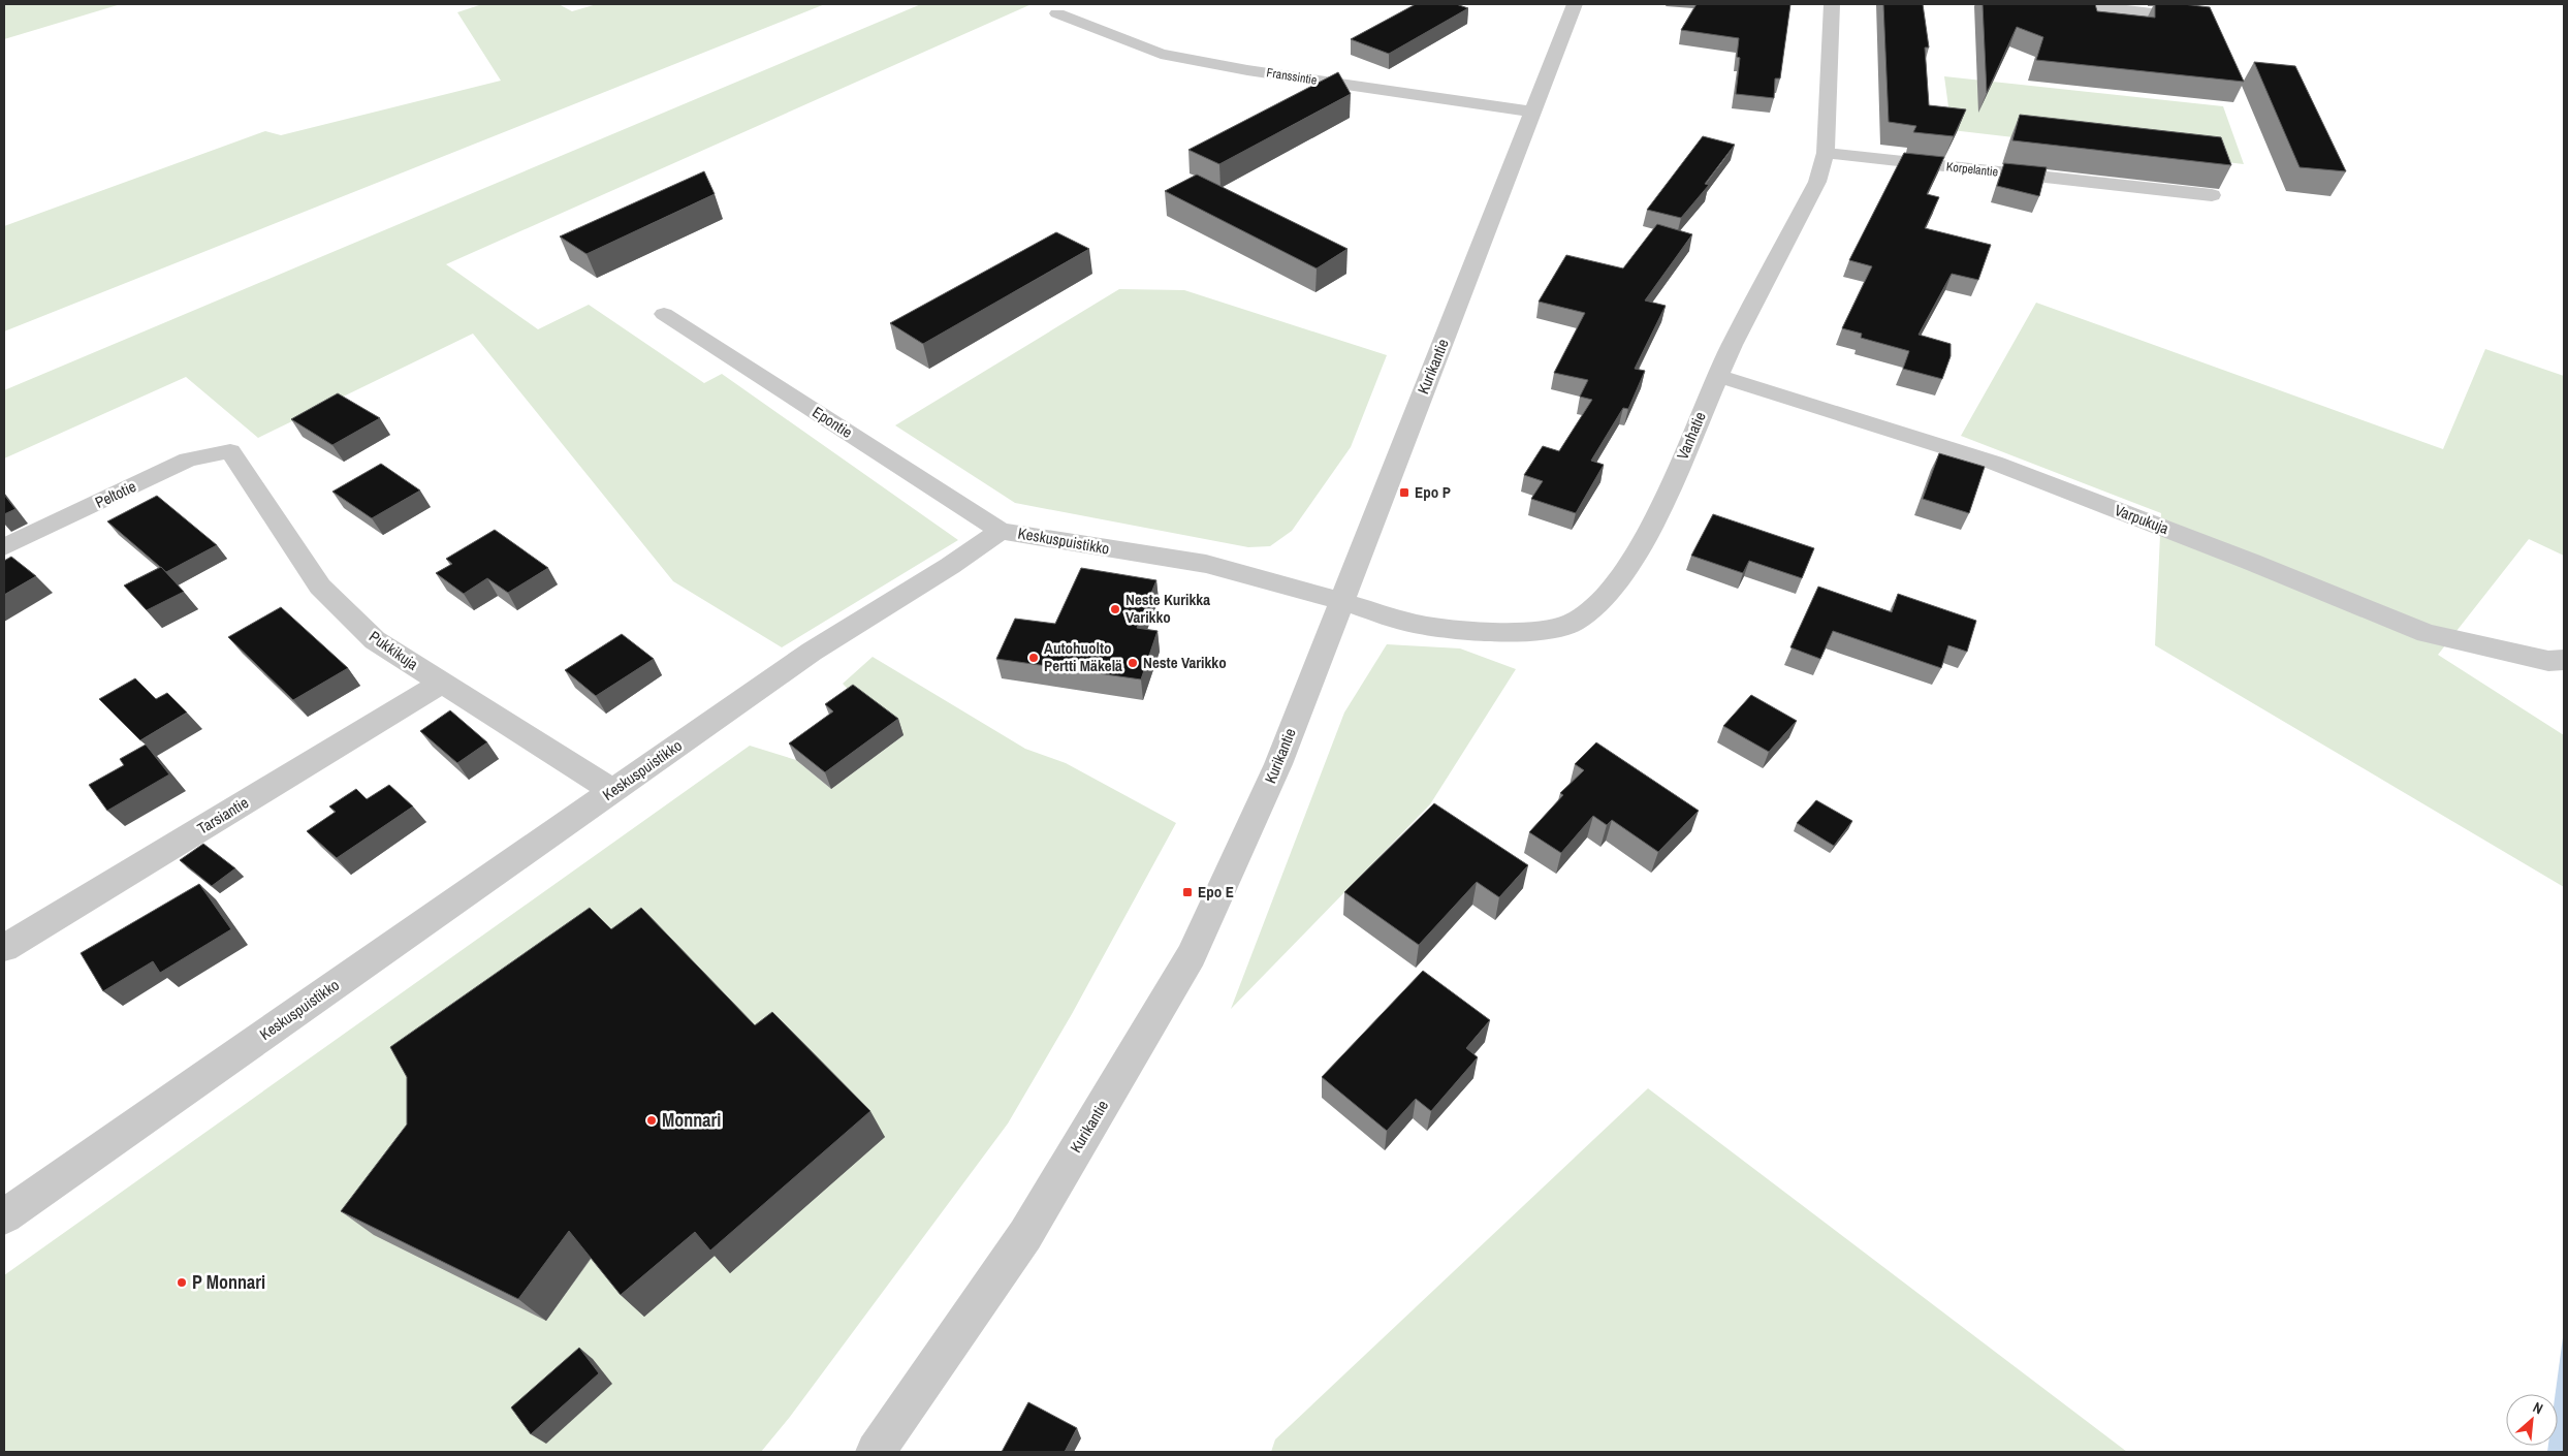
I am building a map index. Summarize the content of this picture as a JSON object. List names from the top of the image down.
{
  "streets": {
    "street": [
      "Franssintie",
      "Korpelantie",
      "Kurikantie",
      "Epontie",
      "Vanhatie",
      "Peltotie",
      "Varpukuja",
      "Keskuspuistikko",
      "Pukkikuja",
      "Tarsiantie"
    ]
  },
  "crossings": [
    ["Franssintie", "Kurikantie"],
    ["Korpelantie", "Vanhatie"],
    ["Kurikantie", "Vanhatie"],
    ["Kurikantie", "Keskuspuistikko"],
    ["Epontie", "Keskuspuistikko"],
    ["Vanhatie", "Varpukuja"],
    ["Vanhatie", "Keskuspuistikko"],
    ["Peltotie", "Pukkikuja"],
    ["Keskuspuistikko", "Pukkikuja"],
    ["Pukkikuja", "Tarsiantie"]
  ],
  "places": {
    "transit": ["Epo P", "Epo E"],
    "other": [
      "Neste Kurikka Varikko",
      "Autohuolto Pertti Mäkelä",
      "Neste Varikko",
      "Monnari",
      "P Monnari"
    ]
  },
  "north": "top right"
}
